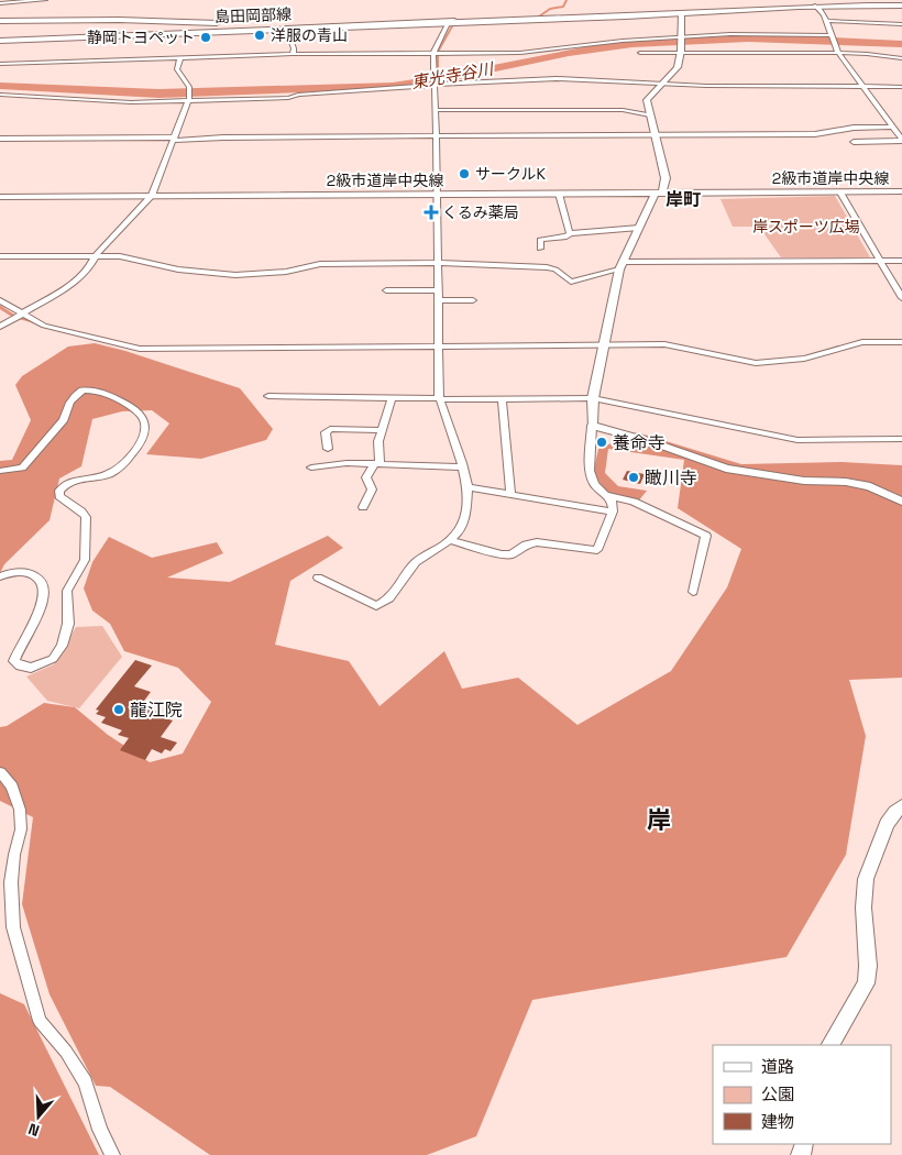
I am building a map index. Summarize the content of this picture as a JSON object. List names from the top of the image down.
{
  "streets": {
    "main road": ["島田岡部線"],
    "street": ["2級市道岸中央線"]
  },
  "districts": ["岸町", "岸"],
  "water": ["東光寺谷川"],
  "parks": ["岸スポーツ広場"],
  "places": {
    "other": [
      "洋服の青山",
      "静岡トヨペット",
      "サークルK",
      "養命寺",
      "瞰川寺",
      "龍江院"
    ],
    "health": ["くるみ薬局"]
  },
  "legend": ["道路", "公園", "建物"],
  "north": "bottom"
}
